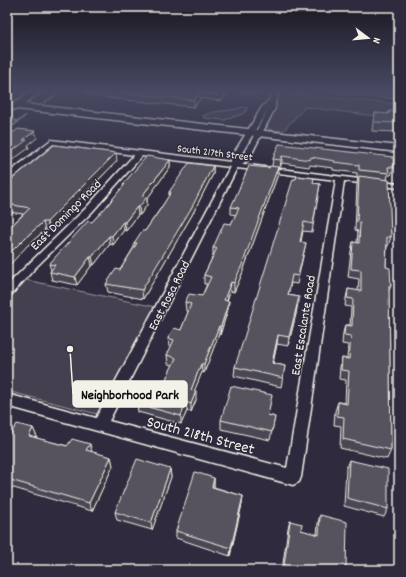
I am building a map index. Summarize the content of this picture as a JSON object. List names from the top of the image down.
{
  "streets": {
    "street": [
      "South 217th Street",
      "East Domingo Road",
      "East Rosa Road",
      "East Escalante Road",
      "South 218th Street"
    ]
  },
  "crossings": [
    ["South 217th Street", "East Domingo Road"],
    ["South 217th Street", "East Rosa Road"],
    ["South 217th Street", "East Escalante Road"],
    ["East Rosa Road", "South 218th Street"],
    ["East Escalante Road", "South 218th Street"]
  ],
  "places": ["Neighborhood Park"],
  "north": "right"
}
